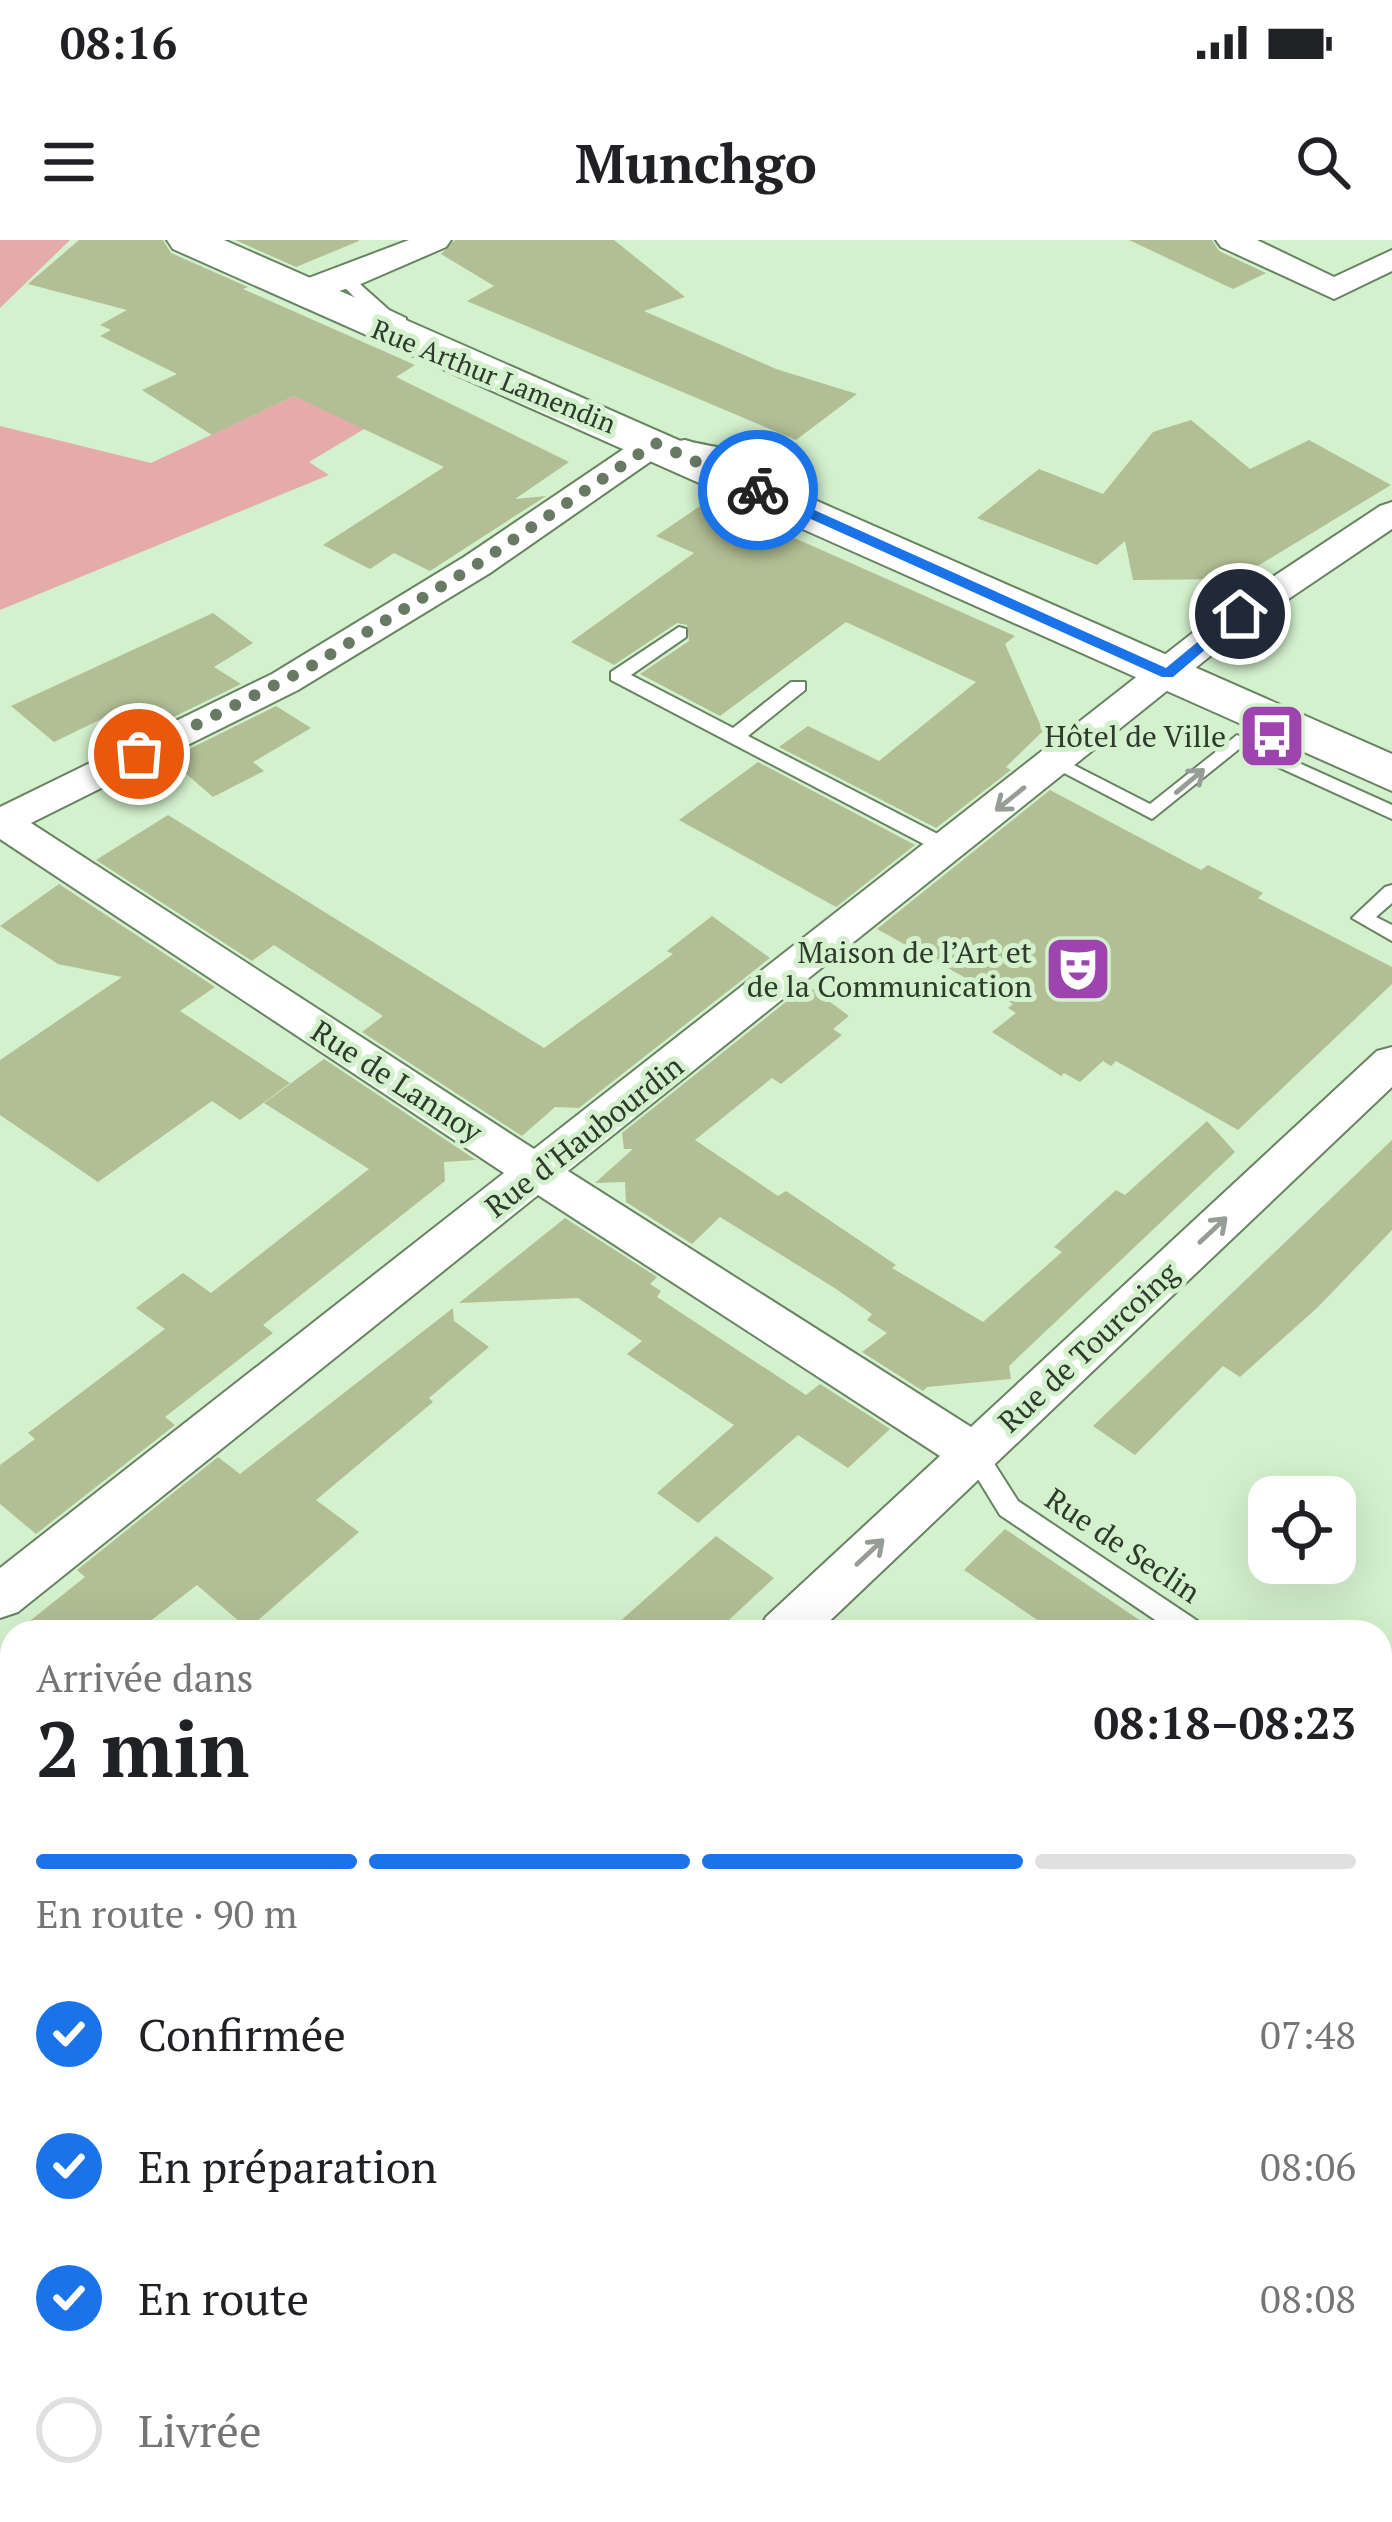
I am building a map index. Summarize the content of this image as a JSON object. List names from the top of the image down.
{
  "streets": {
    "main road": ["Rue Arthur Lamendin"],
    "street": ["Rue de Lannoy", "Rue d'Haubourdin", "Rue de Tourcoing"],
    "lane": ["Rue de Seclin"]
  },
  "crossings": [
    ["Rue Arthur Lamendin", "Rue d'Haubourdin"],
    ["Rue de Lannoy", "Rue d'Haubourdin"],
    ["Rue de Lannoy", "Rue de Tourcoing"],
    ["Rue de Lannoy", "Rue de Seclin"],
    ["Rue de Tourcoing", "Rue de Seclin"]
  ],
  "one_way": ["Rue de Tourcoing"],
  "places": {
    "bus stop": ["Hôtel de Ville"],
    "theatre": ["Maison de l’Art et de la Communication"]
  },
  "page": {
    "status": "08:16",
    "header": "Munchgo",
    "heading": ["2 min", "Arrivée dans", "08:18–08:23"],
    "bar": "En route · 90 m",
    "list": [
      ["Confirmée", "07:48"],
      ["En préparation", "08:06"],
      ["En route", "08:08"],
      "Livrée"
    ]
  }
}
